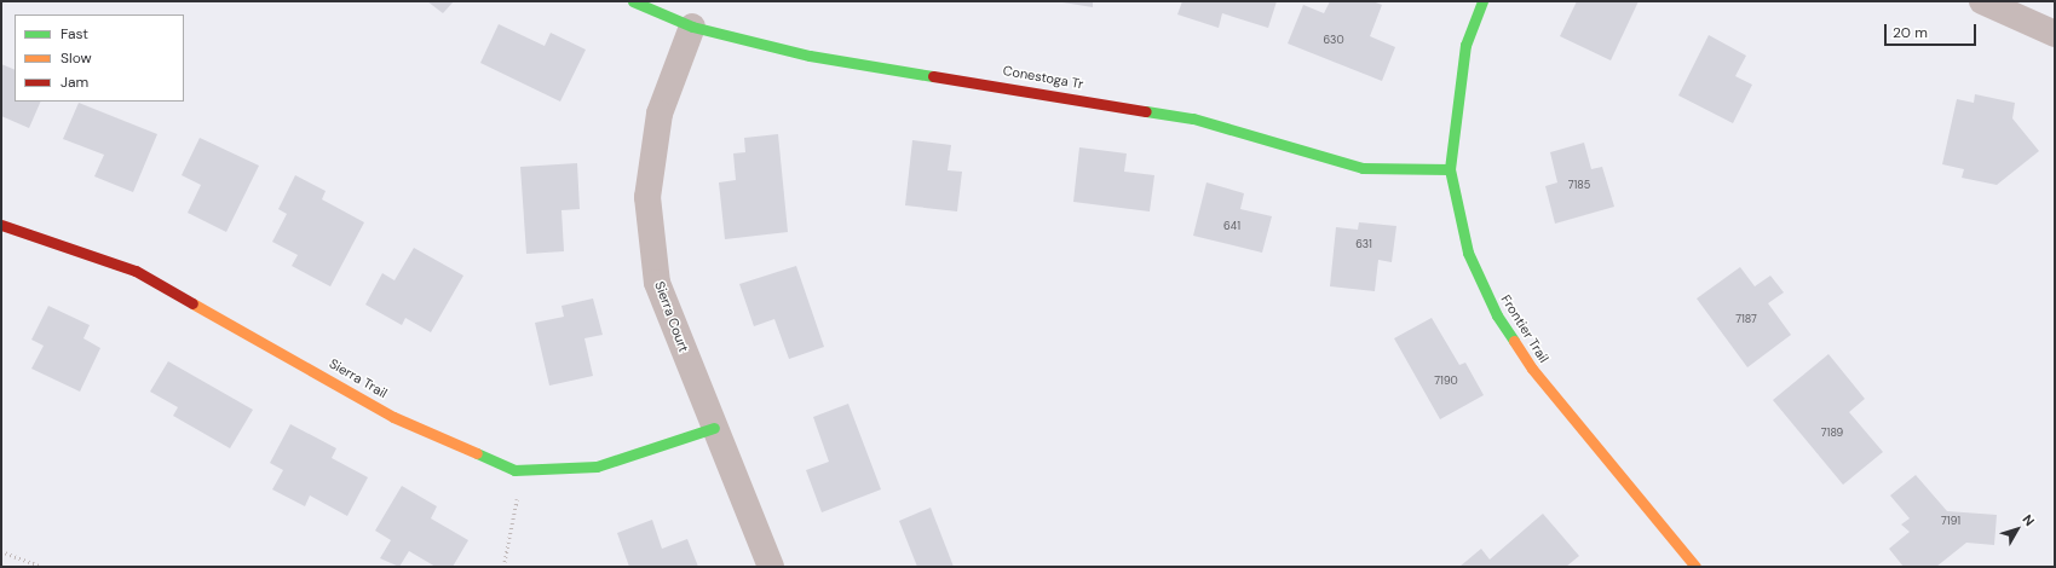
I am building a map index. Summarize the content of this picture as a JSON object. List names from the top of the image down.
{
  "streets": {
    "street": [
      "Conestoga Tr",
      "Sierra Court",
      "Frontier Trail",
      "Sierra Trail"
    ]
  },
  "crossings": [
    ["Conestoga Tr", "Sierra Court"],
    ["Conestoga Tr", "Frontier Trail"],
    ["Sierra Court", "Sierra Trail"]
  ],
  "house_numbers": [
    "630",
    "7185",
    "641",
    "631",
    "7187",
    "7190",
    "7189",
    "7191"
  ],
  "legend": ["Fast", "Slow", "Jam"],
  "scale_bar": "20 m",
  "north": "top right"
}
